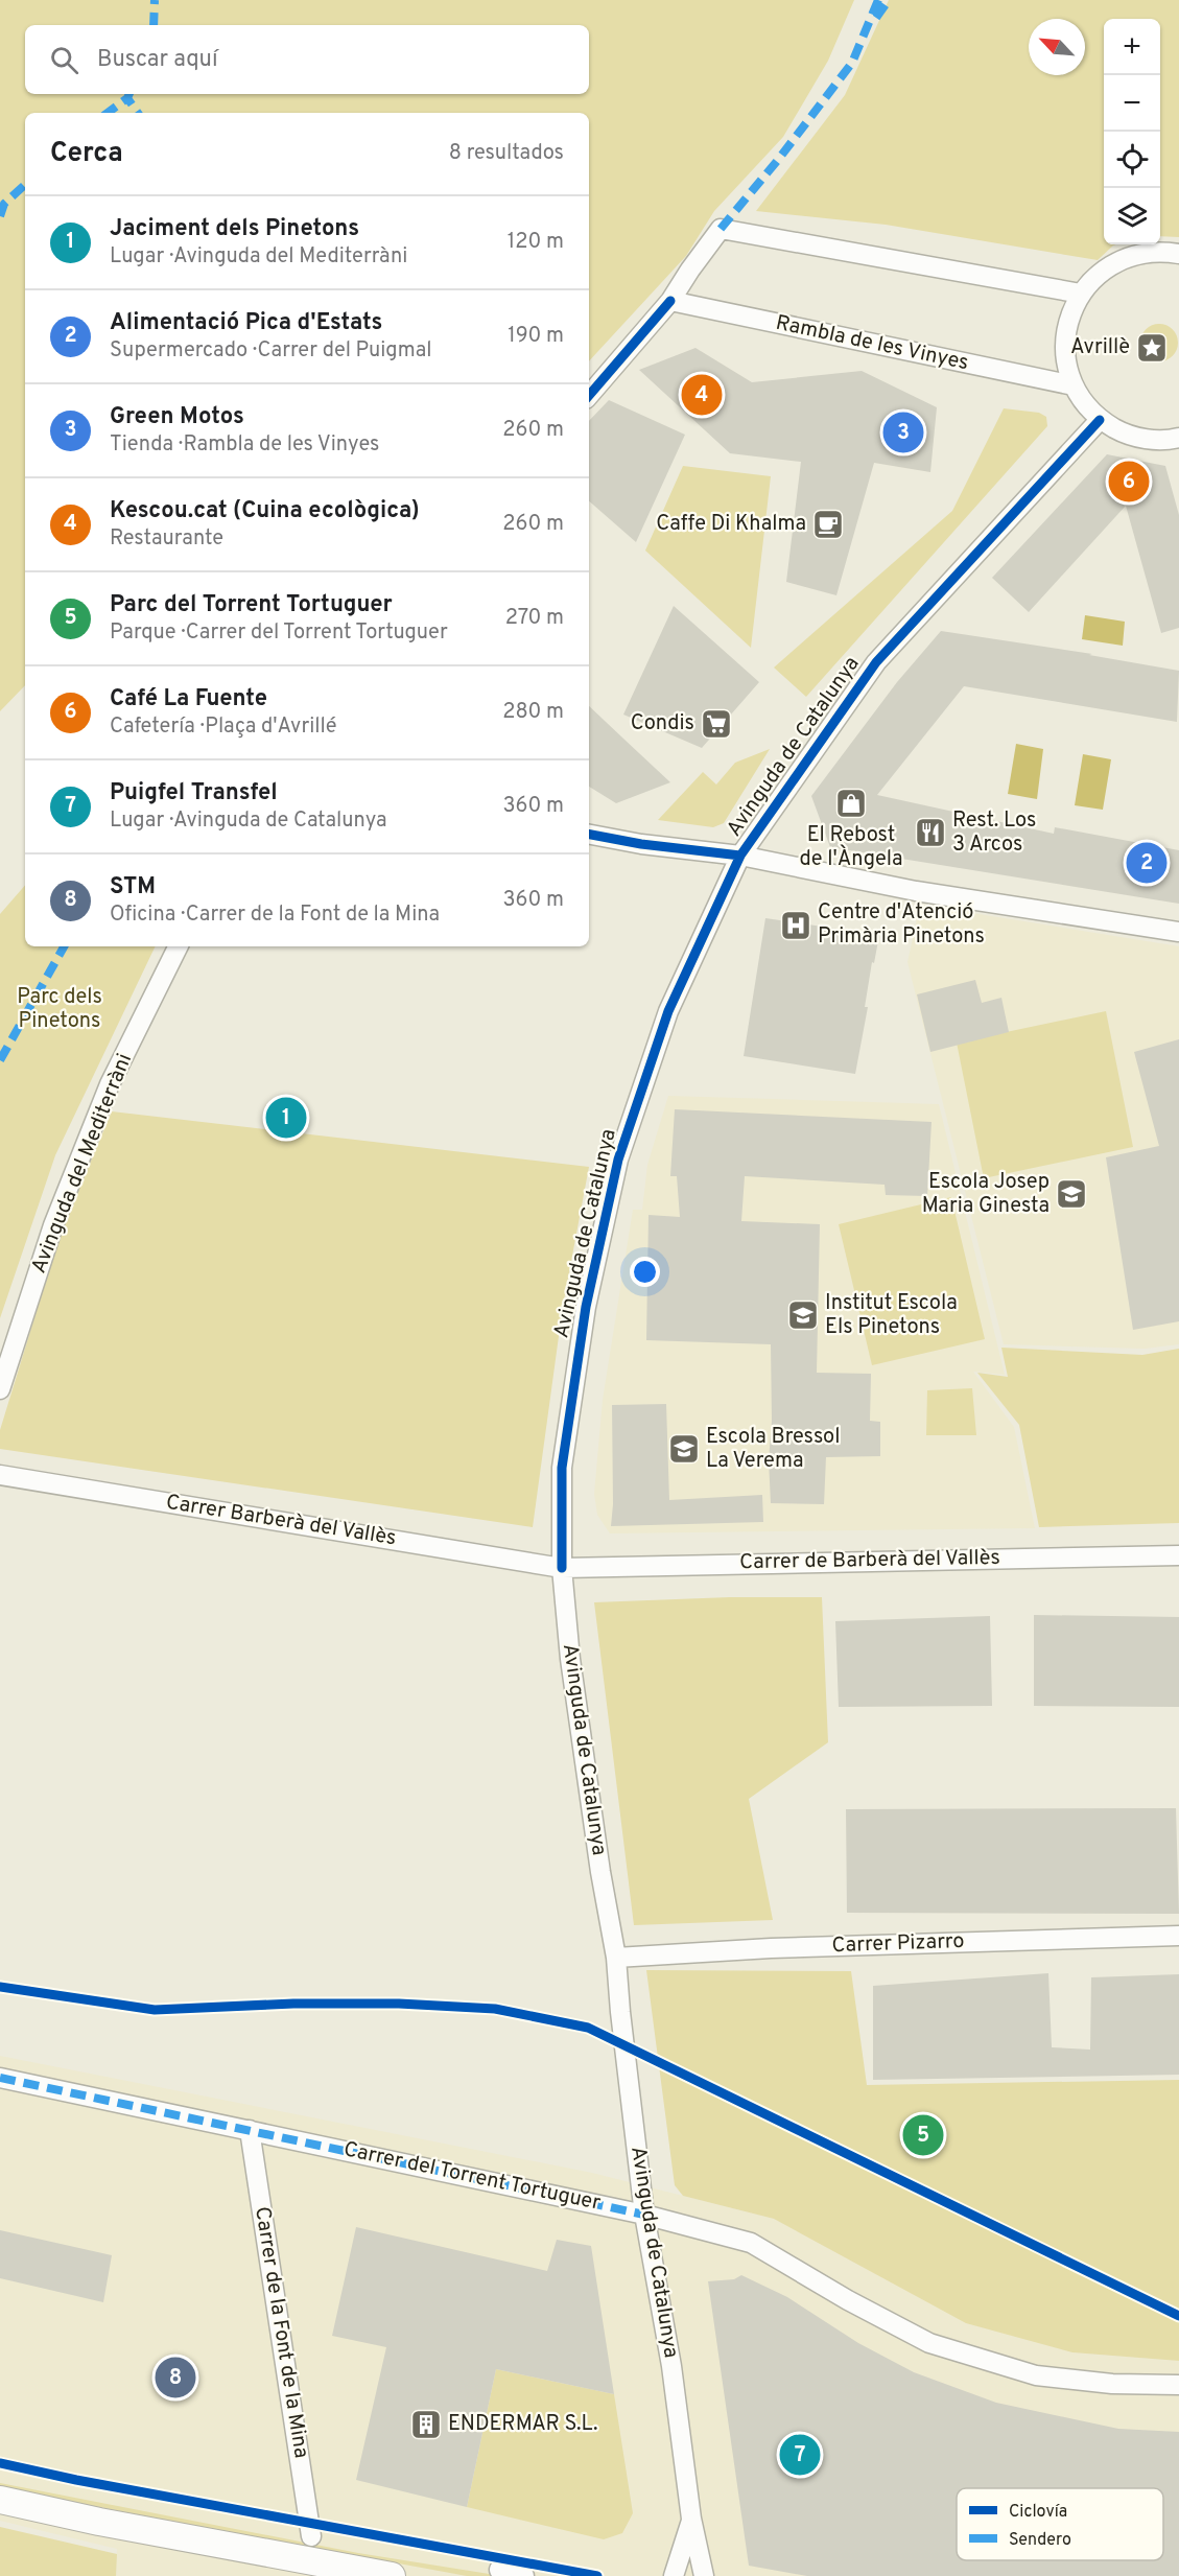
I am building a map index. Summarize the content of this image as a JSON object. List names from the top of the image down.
{
  "streets": {
    "street": [
      "Rambla de les Vinyes",
      "Avinguda de Catalunya",
      "Avinguda del Mediterràni",
      "Carrer Barberà del Vallès",
      "Carrer de Barberà del Vallès",
      "Carrer Pizarro",
      "Carrer del Torrent Tortuguer",
      "Carrer de la Font de la Mina"
    ]
  },
  "crossings": [
    ["Avinguda de Catalunya", "Carrer Barberà del Vallès"],
    ["Avinguda de Catalunya", "Carrer de Barberà del Vallès"],
    ["Avinguda de Catalunya", "Carrer Pizarro"],
    ["Avinguda de Catalunya", "Carrer del Torrent Tortuguer"],
    ["Carrer Barberà del Vallès", "Carrer de Barberà del Vallès"],
    ["Carrer del Torrent Tortuguer", "Carrer de la Font de la Mina"]
  ],
  "parks": ["Parc dels Pinetons"],
  "places": {
    "place": ["Avrillè"],
    "cafe": ["Caffe Di Khalma"],
    "supermarket": ["Condis"],
    "shop": ["El Rebost de l'Àngela"],
    "restaurant": ["Rest. Los 3 Arcos"],
    "hospital": ["Centre d'Atenció Primària Pinetons"],
    "school or university": ["Escola Josep Maria Ginesta", "Institut Escola Els Pinetons", "Escola Bressol La Verema"],
    "building": ["ENDERMAR S.L."]
  },
  "legend": ["Ciclovía", "Sendero"],
  "north": "top left",
  "page": {
    "map_buttons": ["+", "−"],
    "search": "Buscar aquí",
    "heading": ["Cerca", "8 resultados"],
    "list": [
      {
        "mark": "1",
        "name": "Jaciment dels Pinetons",
        "note": "Lugar · Avinguda del Mediterràni",
        "value": "120 m"
      },
      {
        "mark": "2",
        "name": "Alimentació Pica d'Estats",
        "note": "Supermercado · Carrer del Puigmal",
        "value": "190 m"
      },
      {
        "mark": "3",
        "name": "Green Motos",
        "note": "Tienda · Rambla de les Vinyes",
        "value": "260 m"
      },
      {
        "mark": "4",
        "name": "Kescou.cat (Cuina ecològica)",
        "note": "Restaurante",
        "value": "260 m"
      },
      {
        "mark": "5",
        "name": "Parc del Torrent Tortuguer",
        "note": "Parque · Carrer del Torrent Tortuguer",
        "value": "270 m"
      },
      {
        "mark": "6",
        "name": "Café La Fuente",
        "note": "Cafetería · Plaça d'Avrillé",
        "value": "280 m"
      },
      {
        "mark": "7",
        "name": "Puigfel Transfel",
        "note": "Lugar · Avinguda de Catalunya",
        "value": "360 m"
      },
      {
        "mark": "8",
        "name": "STM",
        "note": "Oficina · Carrer de la Font de la Mina",
        "value": "360 m"
      }
    ],
    "pins": [
      "4",
      "3",
      "6",
      "2",
      "1",
      "5",
      "8",
      "7"
    ]
  }
}
